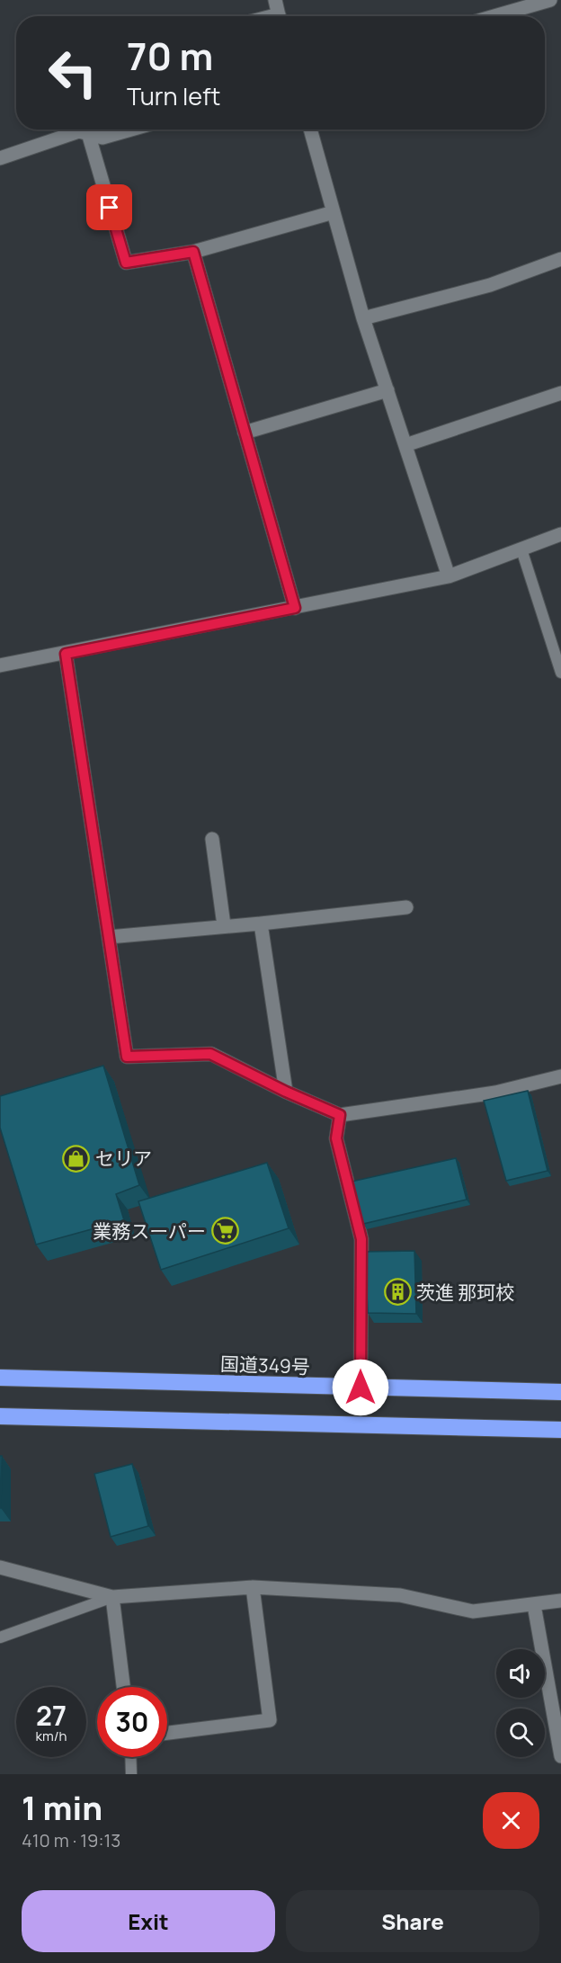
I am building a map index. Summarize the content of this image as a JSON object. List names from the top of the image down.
{
  "streets": {
    "highway": ["国道349号"]
  },
  "places": {
    "shop": ["セリア"],
    "supermarket": ["業務スーパー"],
    "building": ["茨進 那珂校"]
  },
  "page": {
    "turn": ["70 m", "Turn left"],
    "speed": "27 km/h",
    "limit": "30",
    "heading": ["1 min", "410 m · 19:13"],
    "buttons": ["Exit", "Share"]
  }
}
